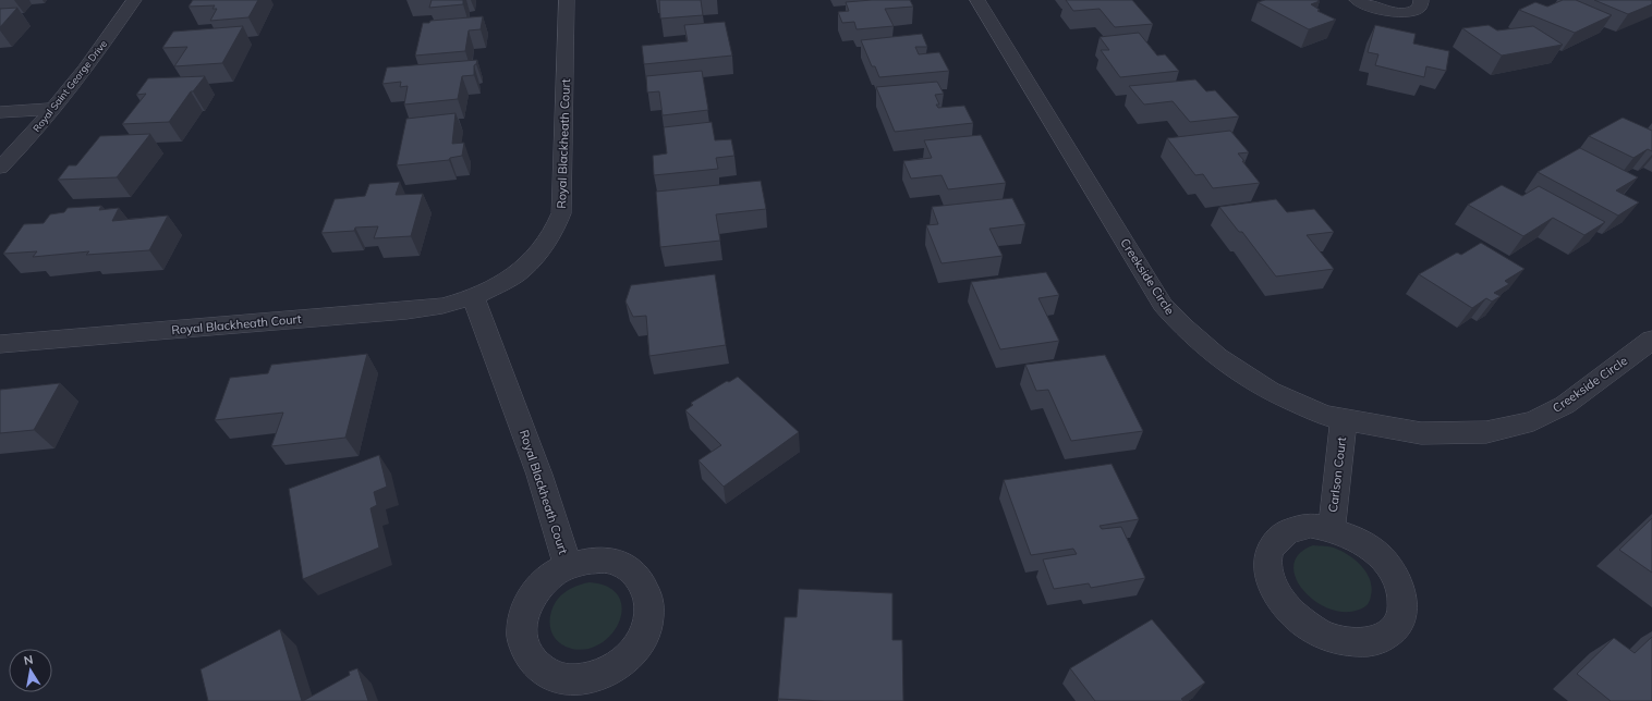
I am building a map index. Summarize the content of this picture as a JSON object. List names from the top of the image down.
{
  "streets": {
    "street": [
      "Royal Saint George Drive",
      "Royal Blackheath Court",
      "Creekside Circle",
      "Carlson Court"
    ]
  },
  "crossings": [
    ["Creekside Circle", "Carlson Court"]
  ],
  "north": "top"
}
